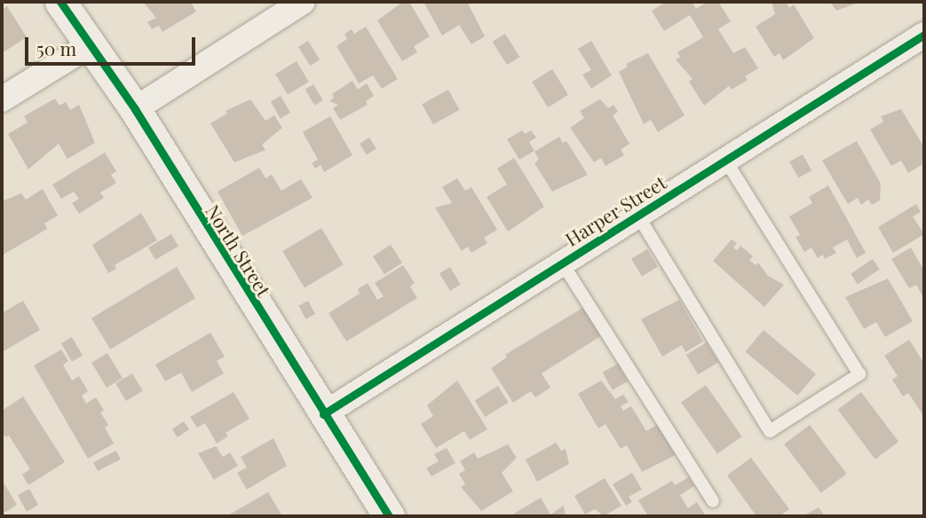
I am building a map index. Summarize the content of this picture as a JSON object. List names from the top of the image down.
{
  "streets": {
    "street": ["Harper Street", "North Street"]
  },
  "crossings": [
    ["Harper Street", "North Street"]
  ],
  "scale_bar": "50 m"
}
